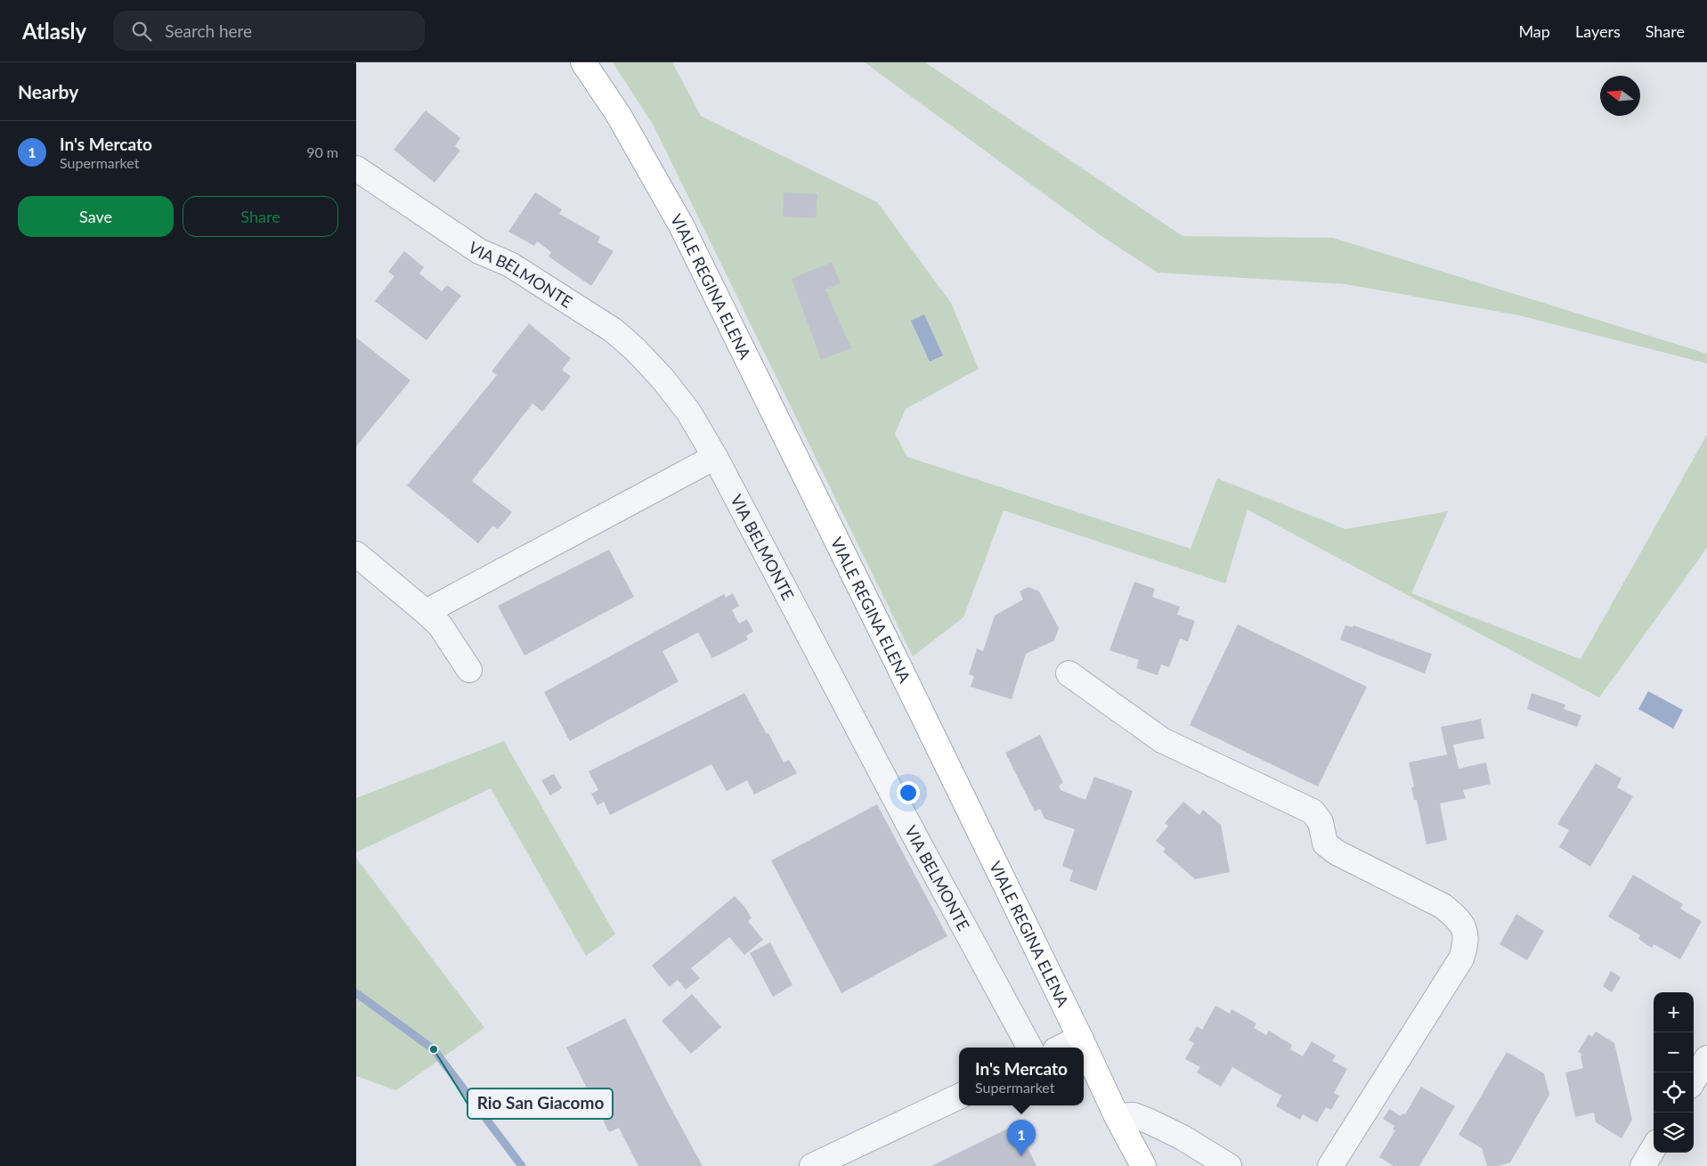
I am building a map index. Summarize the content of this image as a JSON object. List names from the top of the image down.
{
  "streets": {
    "main road": ["VIALE REGINA ELENA"],
    "street": ["VIA BELMONTE"]
  },
  "places": ["Rio San Giacomo"],
  "north": "left",
  "page": {
    "header": "Atlasly",
    "search": "Search here",
    "nav": ["Map", "Layers", "Share"],
    "heading": "Nearby",
    "list": [
      {
        "mark": "1",
        "name": "In's Mercato",
        "note": "Supermarket",
        "value": "90 m"
      }
    ],
    "buttons": ["Save", "Share"],
    "map_buttons": ["+", "−"],
    "popup": ["In's Mercato", "Supermarket"],
    "pins": "1"
  }
}
